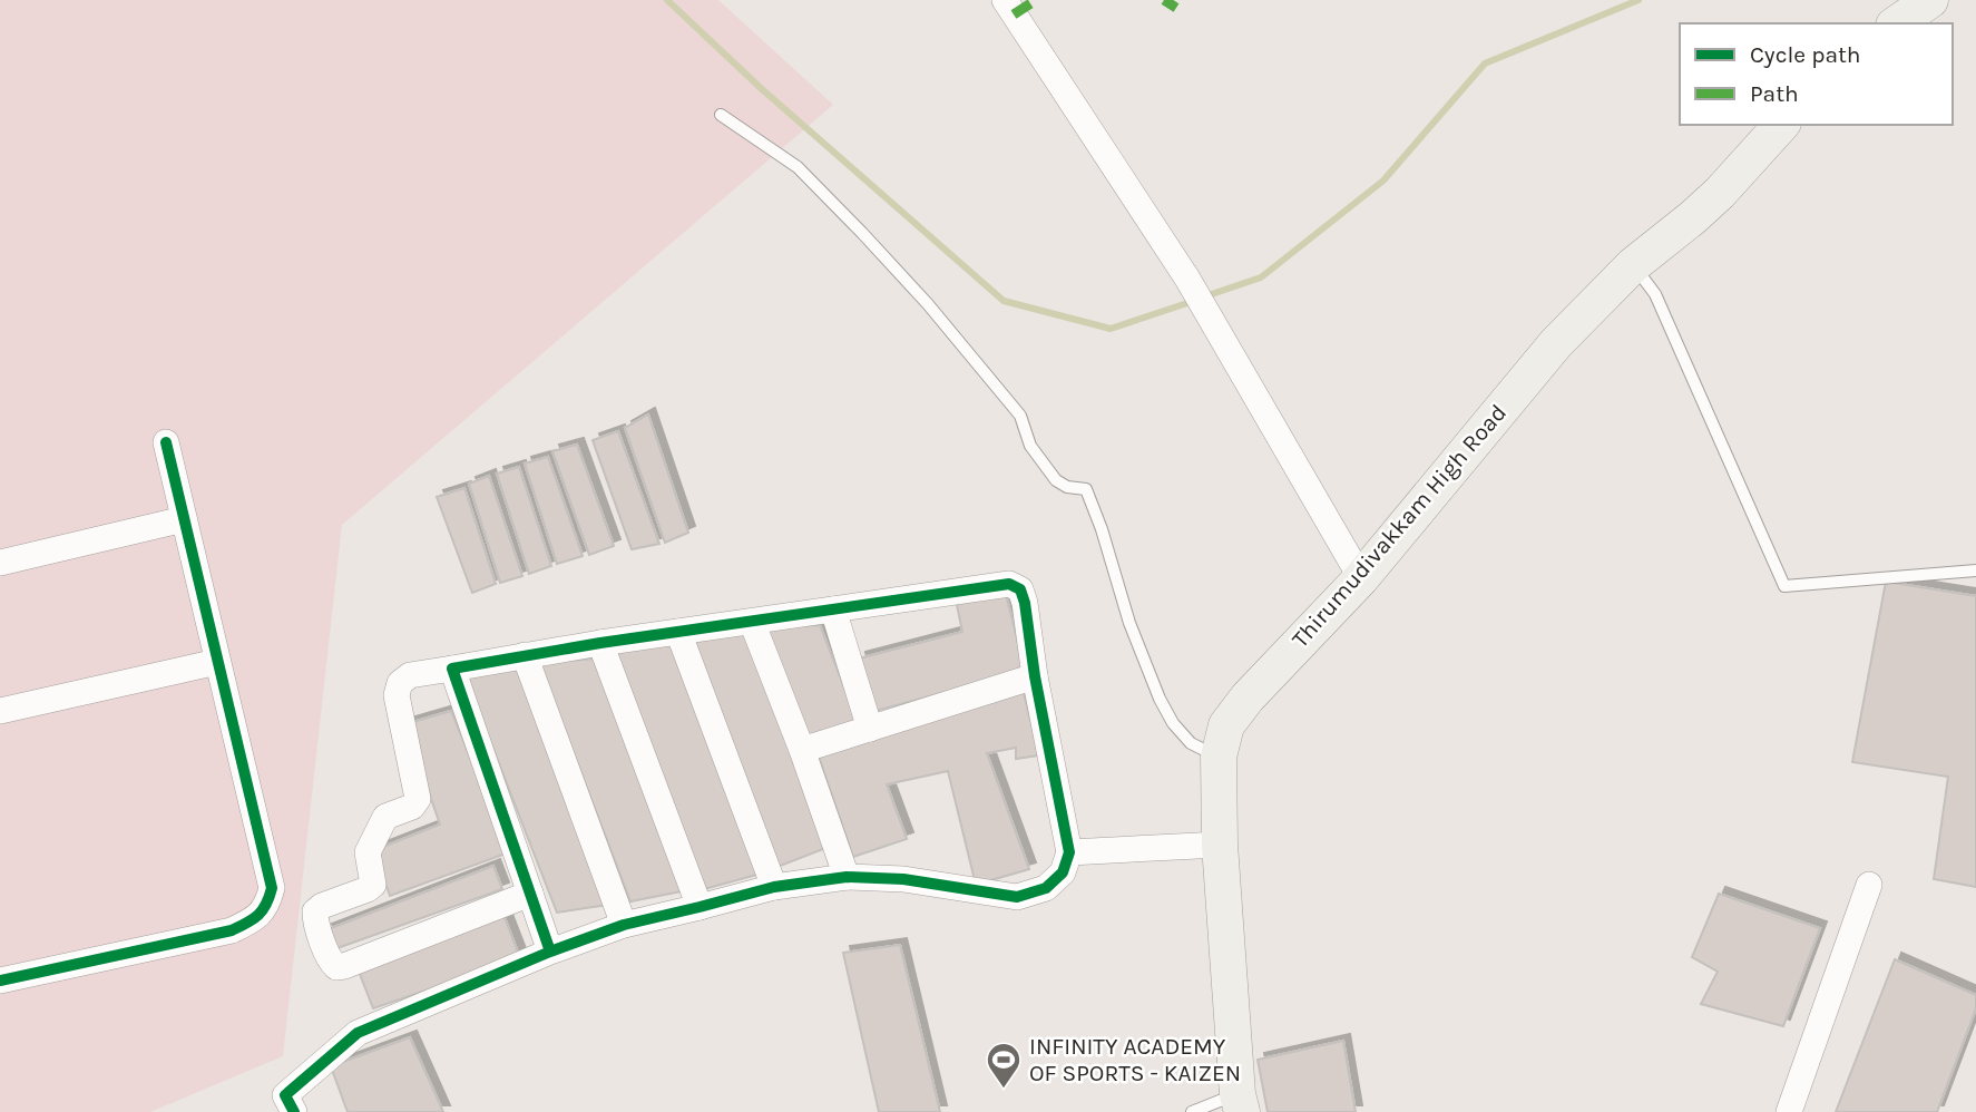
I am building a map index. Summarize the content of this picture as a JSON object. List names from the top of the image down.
{
  "streets": {
    "main road": ["Thirumudivakkam High Road"]
  },
  "places": {
    "sports": ["INFINITY ACADEMY OF SPORTS - KAIZEN"]
  },
  "legend": ["Cycle path", "Path"]
}
